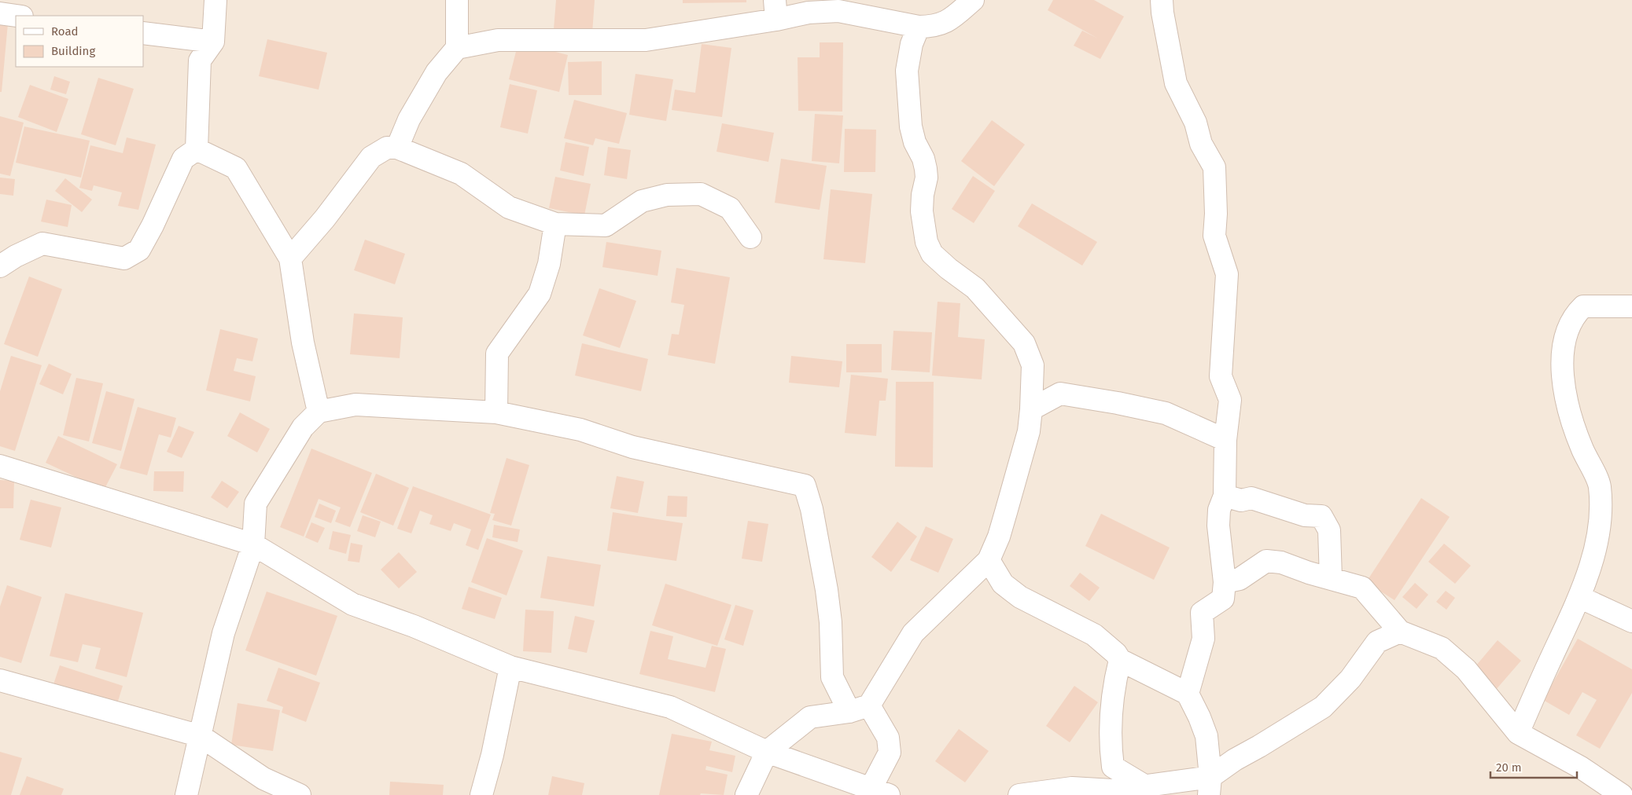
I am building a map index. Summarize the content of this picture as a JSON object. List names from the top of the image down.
{
  "legend": ["Road", "Building"],
  "scale_bar": "20 m"
}
